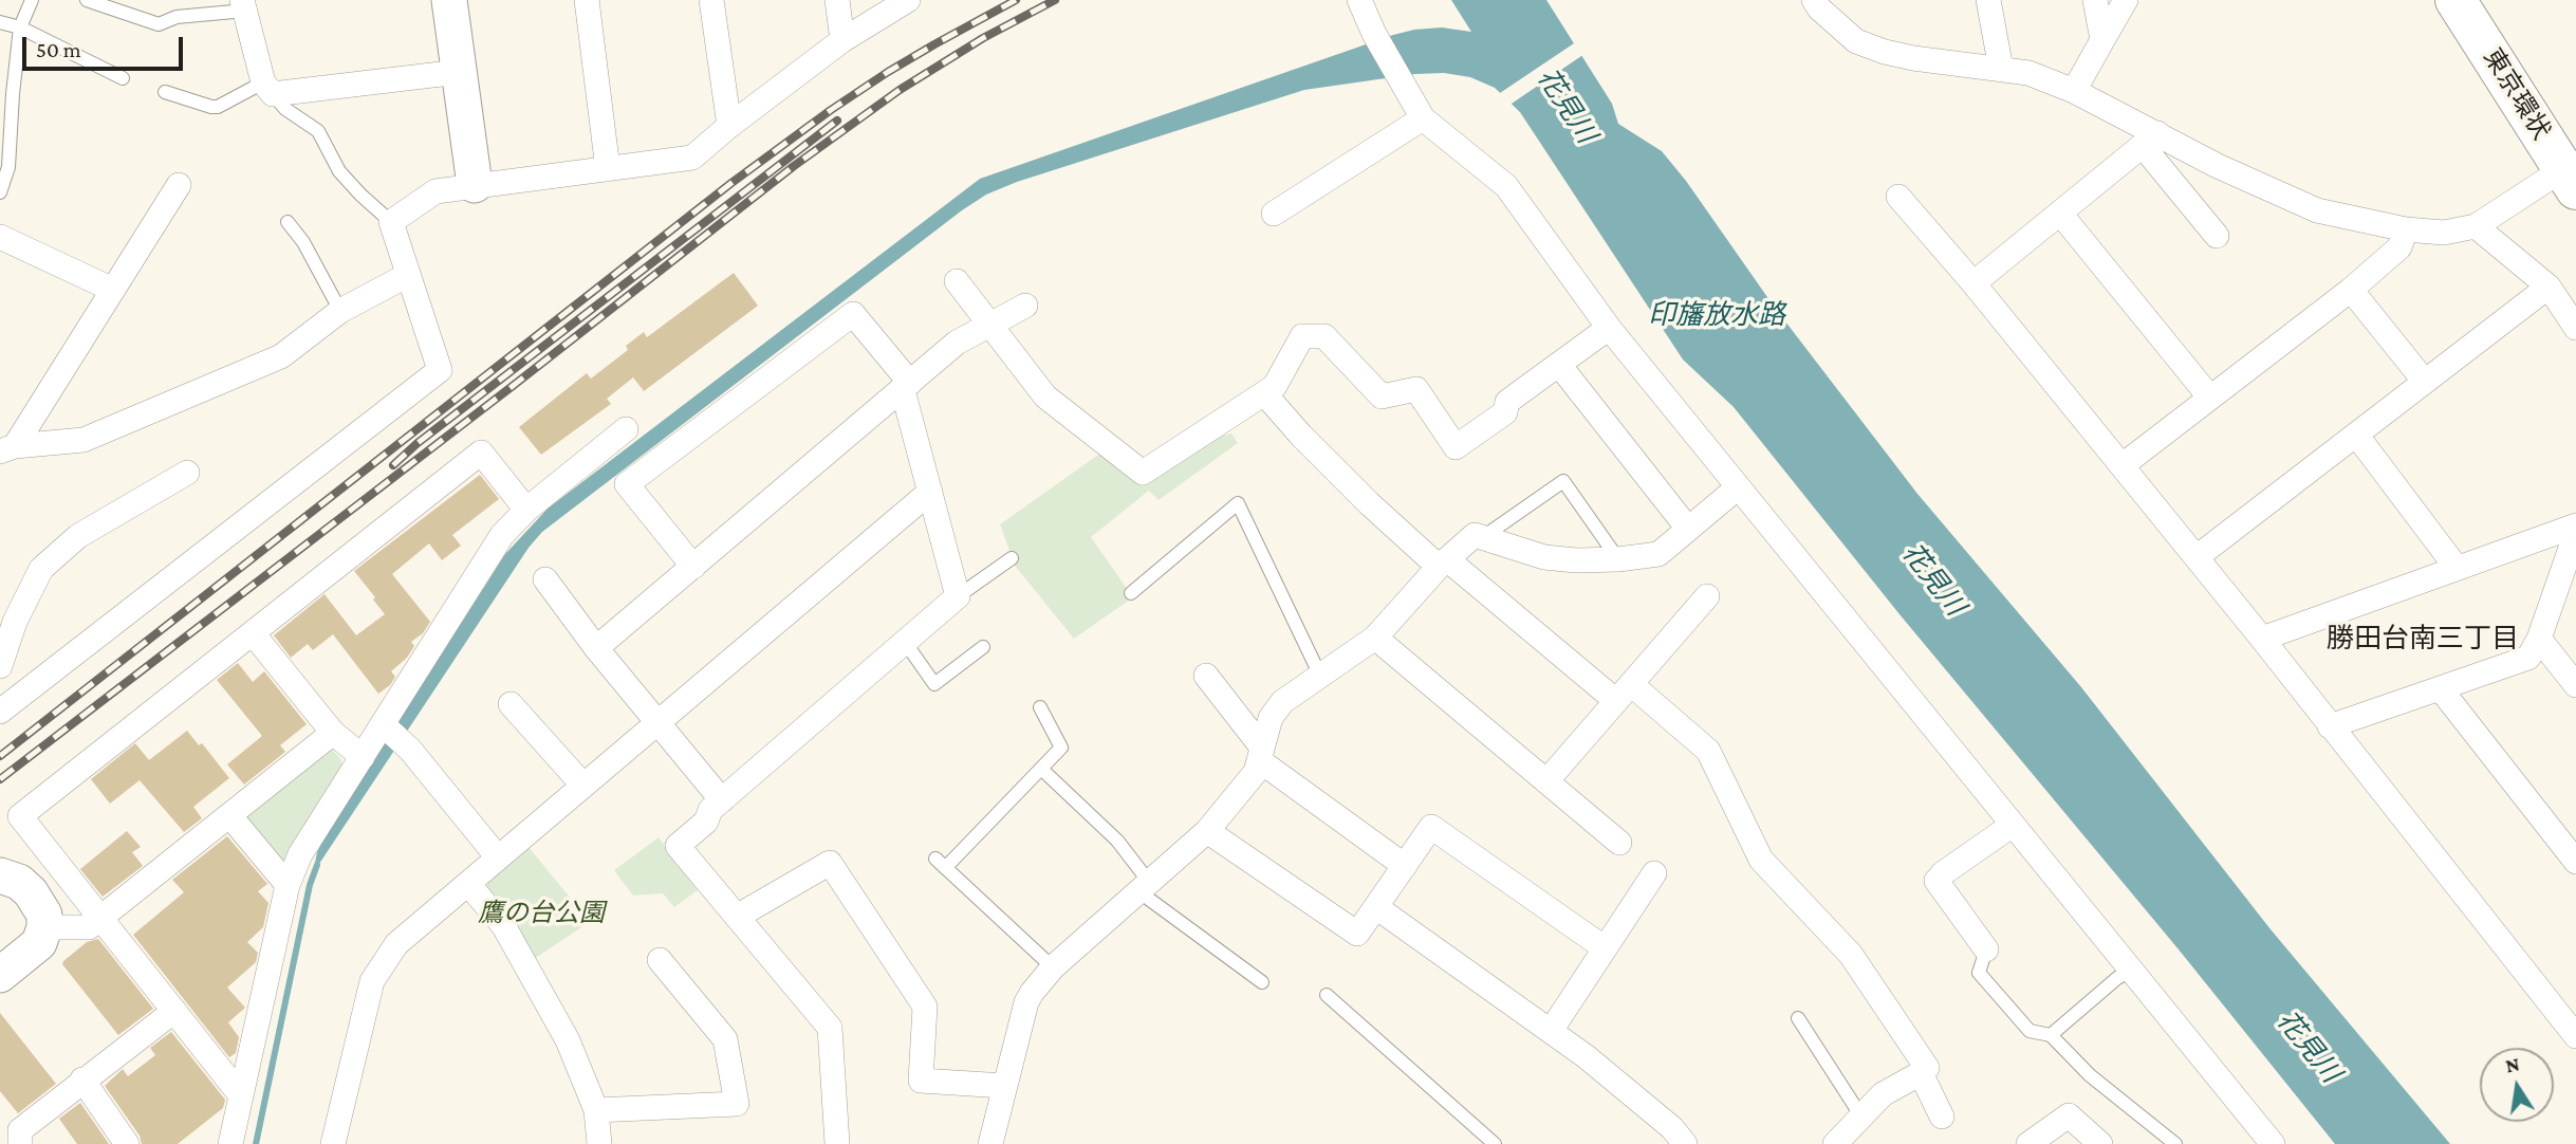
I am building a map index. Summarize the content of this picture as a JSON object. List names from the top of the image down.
{
  "streets": {
    "highway": ["東京環状"]
  },
  "districts": ["勝田台南三丁目"],
  "water": ["花見川", "印旛放水路"],
  "parks": ["鷹の台公園"],
  "scale_bar": "50 m",
  "north": "top"
}
